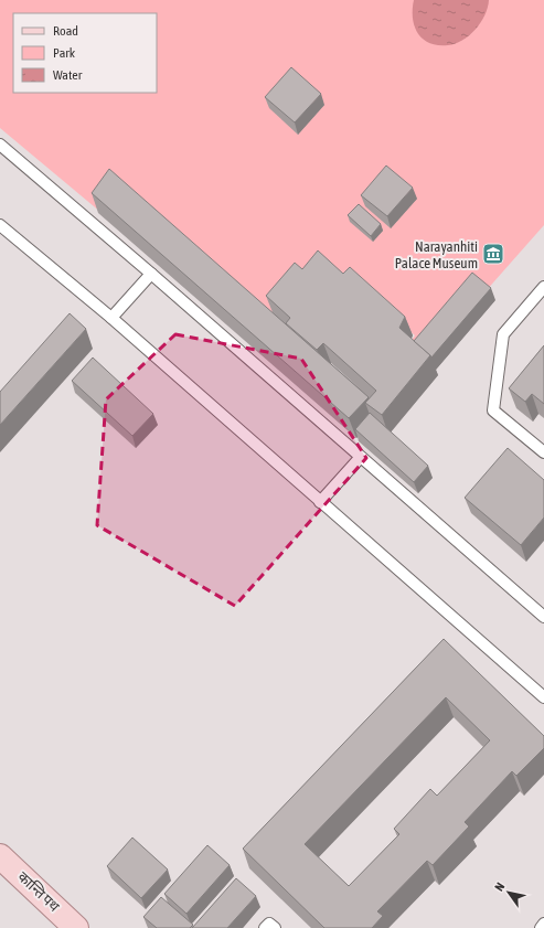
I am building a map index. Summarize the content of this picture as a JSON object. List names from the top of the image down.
{
  "streets": {
    "main road": ["कान्ति पथ"]
  },
  "places": {
    "museum": ["Narayanhiti Palace Museum"]
  },
  "legend": ["Road", "Park", "Water"],
  "north": "top left"
}
